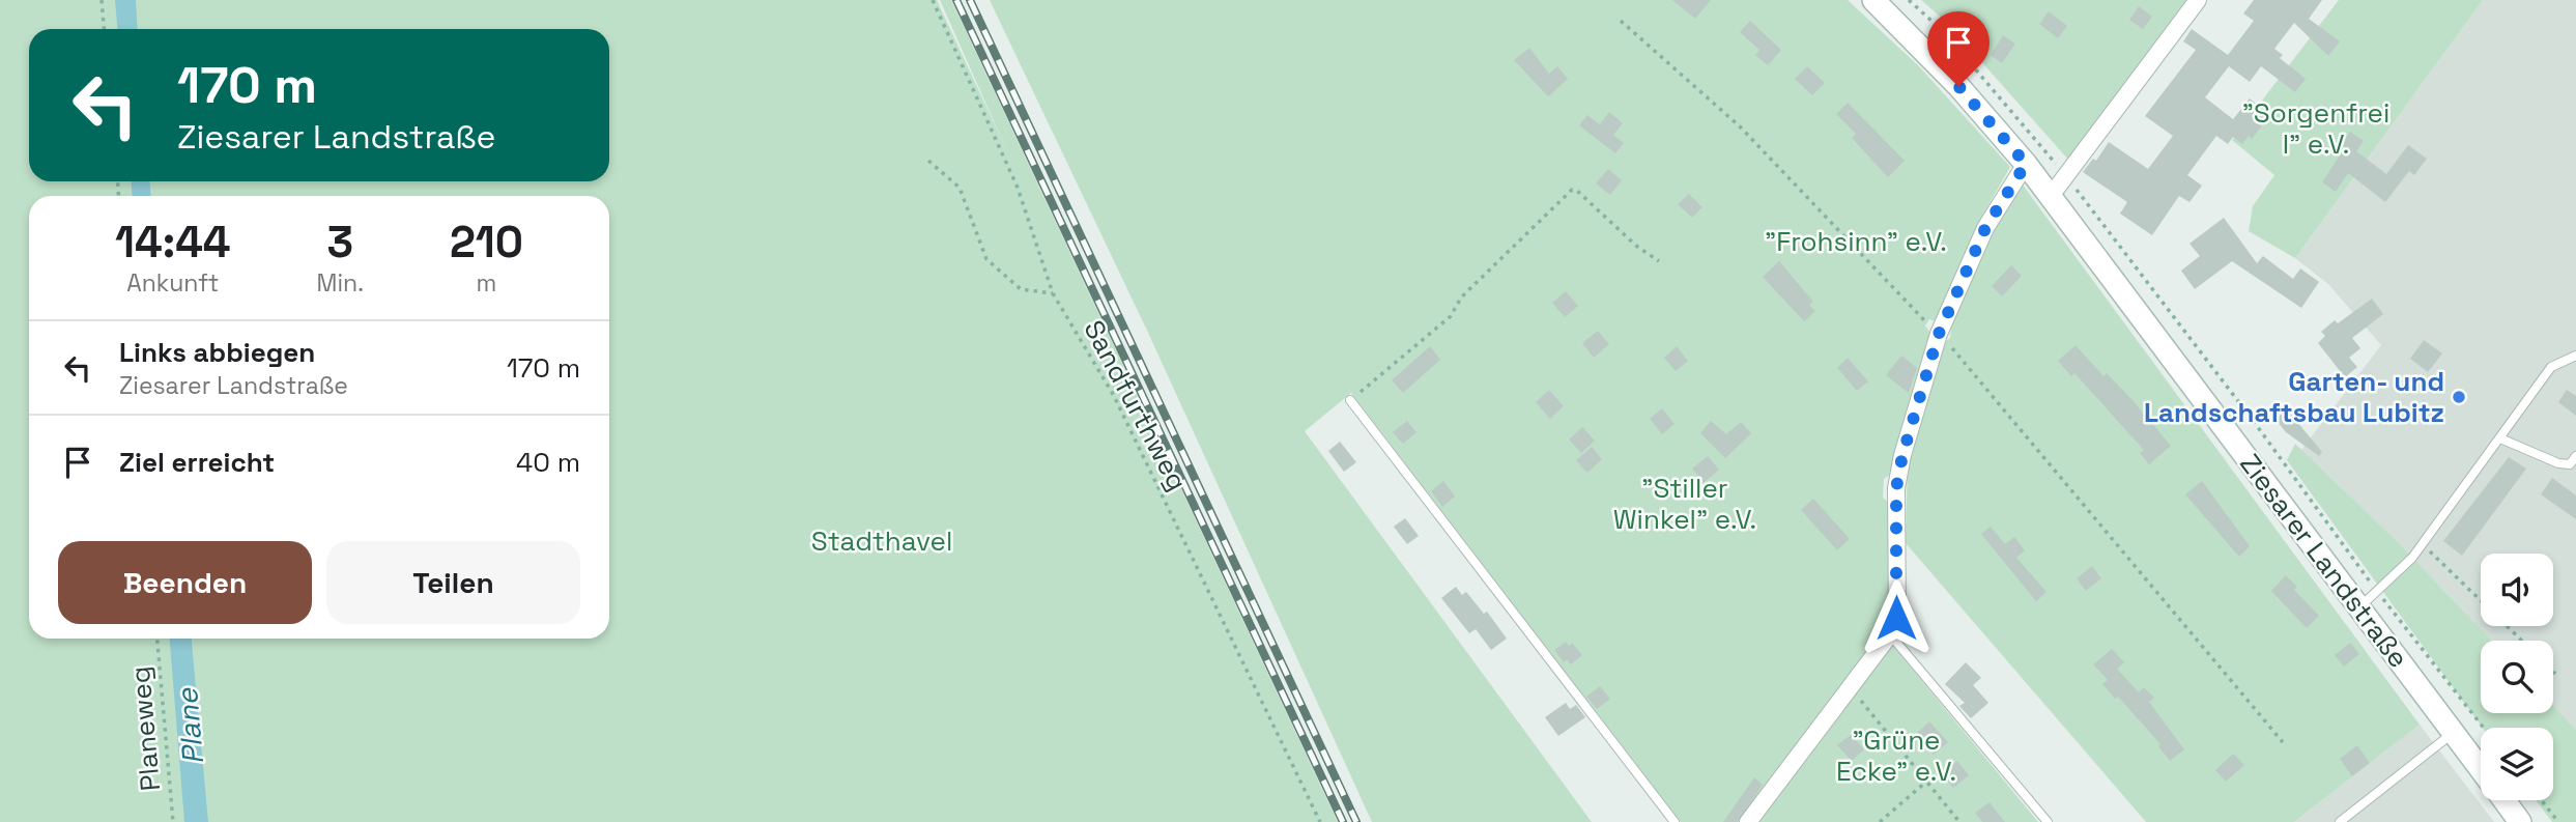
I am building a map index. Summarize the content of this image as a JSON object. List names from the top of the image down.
{
  "streets": {
    "main road": ["Ziesarer Landstraße"],
    "path": ["Sandfurthweg", "Planeweg"]
  },
  "water": ["Plane"],
  "parks": [
    "\"Sorgenfrei I\" e.V.",
    "\"Frohsinn\" e.V.",
    "\"Stiller Winkel\" e.V.",
    "Stadthavel",
    "\"Grüne Ecke\" e.V."
  ],
  "places": ["Garten- und Landschaftsbau Lubitz"],
  "page": {
    "turn": ["170 m", "Ziesarer Landstraße"],
    "eta": [
      "14:44",
      "Ankunft",
      "3",
      "Min.",
      "210",
      "m"
    ],
    "list": [
      {
        "name": "Links abbiegen",
        "note": "Ziesarer Landstraße",
        "value": "170 m"
      },
      {
        "name": "Ziel erreicht",
        "value": "40 m"
      }
    ],
    "buttons": ["Beenden", "Teilen"]
  }
}
